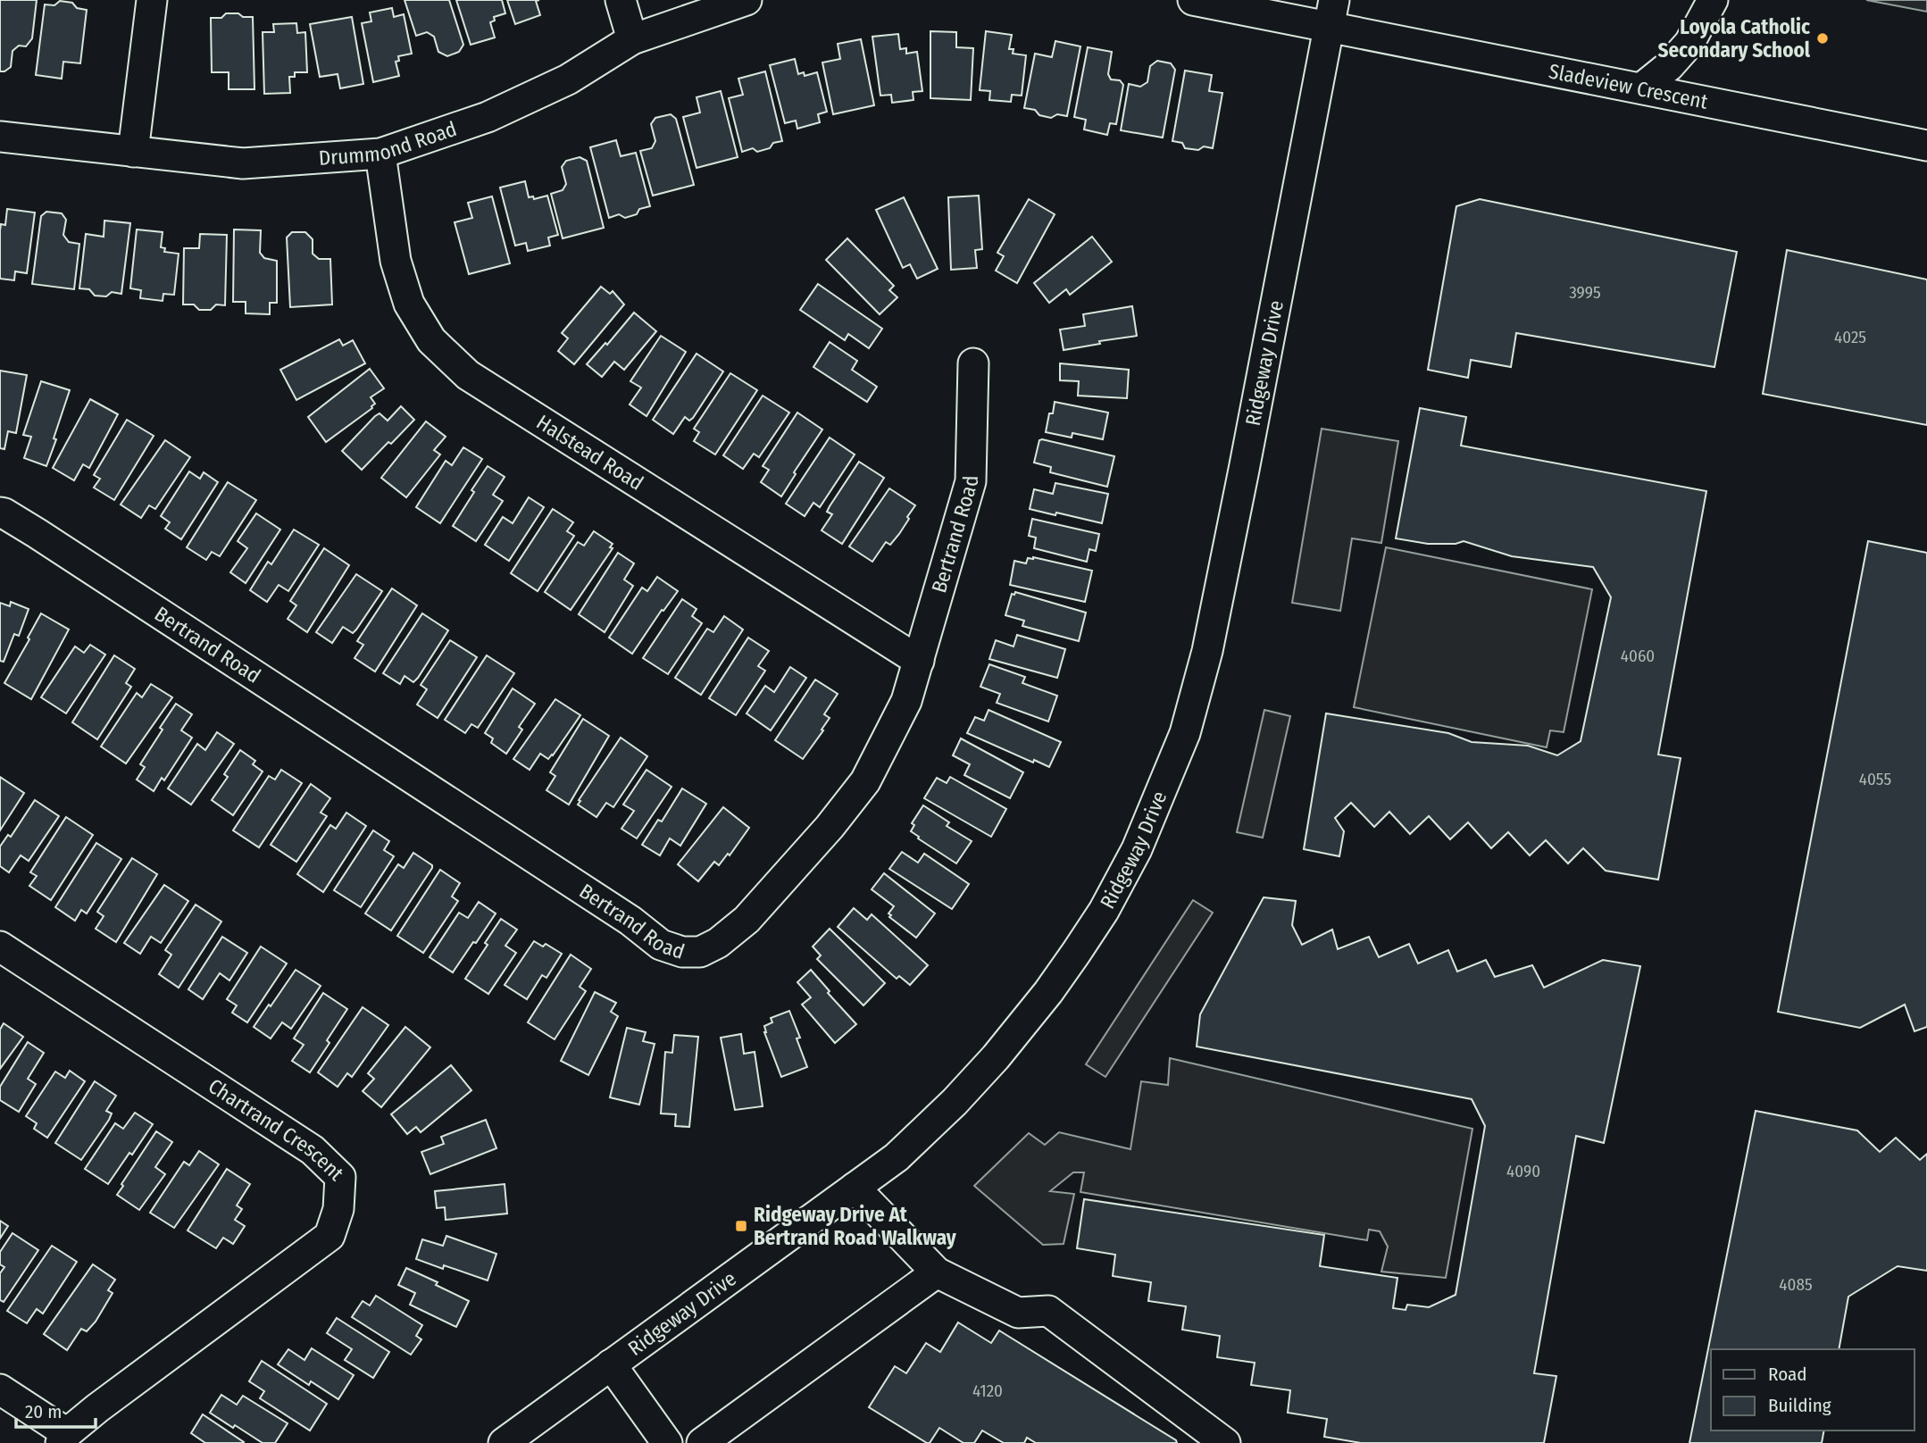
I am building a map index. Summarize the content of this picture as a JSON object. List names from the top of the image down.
{
  "streets": {
    "street": [
      "Sladeview Crescent",
      "Drummond Road",
      "Ridgeway Drive",
      "Halstead Road",
      "Bertrand Road",
      "Chartrand Crescent"
    ]
  },
  "crossings": [
    ["Sladeview Crescent", "Ridgeway Drive"],
    ["Drummond Road", "Halstead Road"],
    ["Halstead Road", "Bertrand Road"]
  ],
  "places": {
    "other": ["Loyola Catholic Secondary School"],
    "transit": ["Ridgeway Drive At Bertrand Road Walkway"]
  },
  "house_numbers": [
    "3995",
    "4025",
    "4060",
    "4055",
    "4090",
    "4085",
    "4120"
  ],
  "legend": ["Road", "Building"],
  "scale_bar": "20 m"
}
